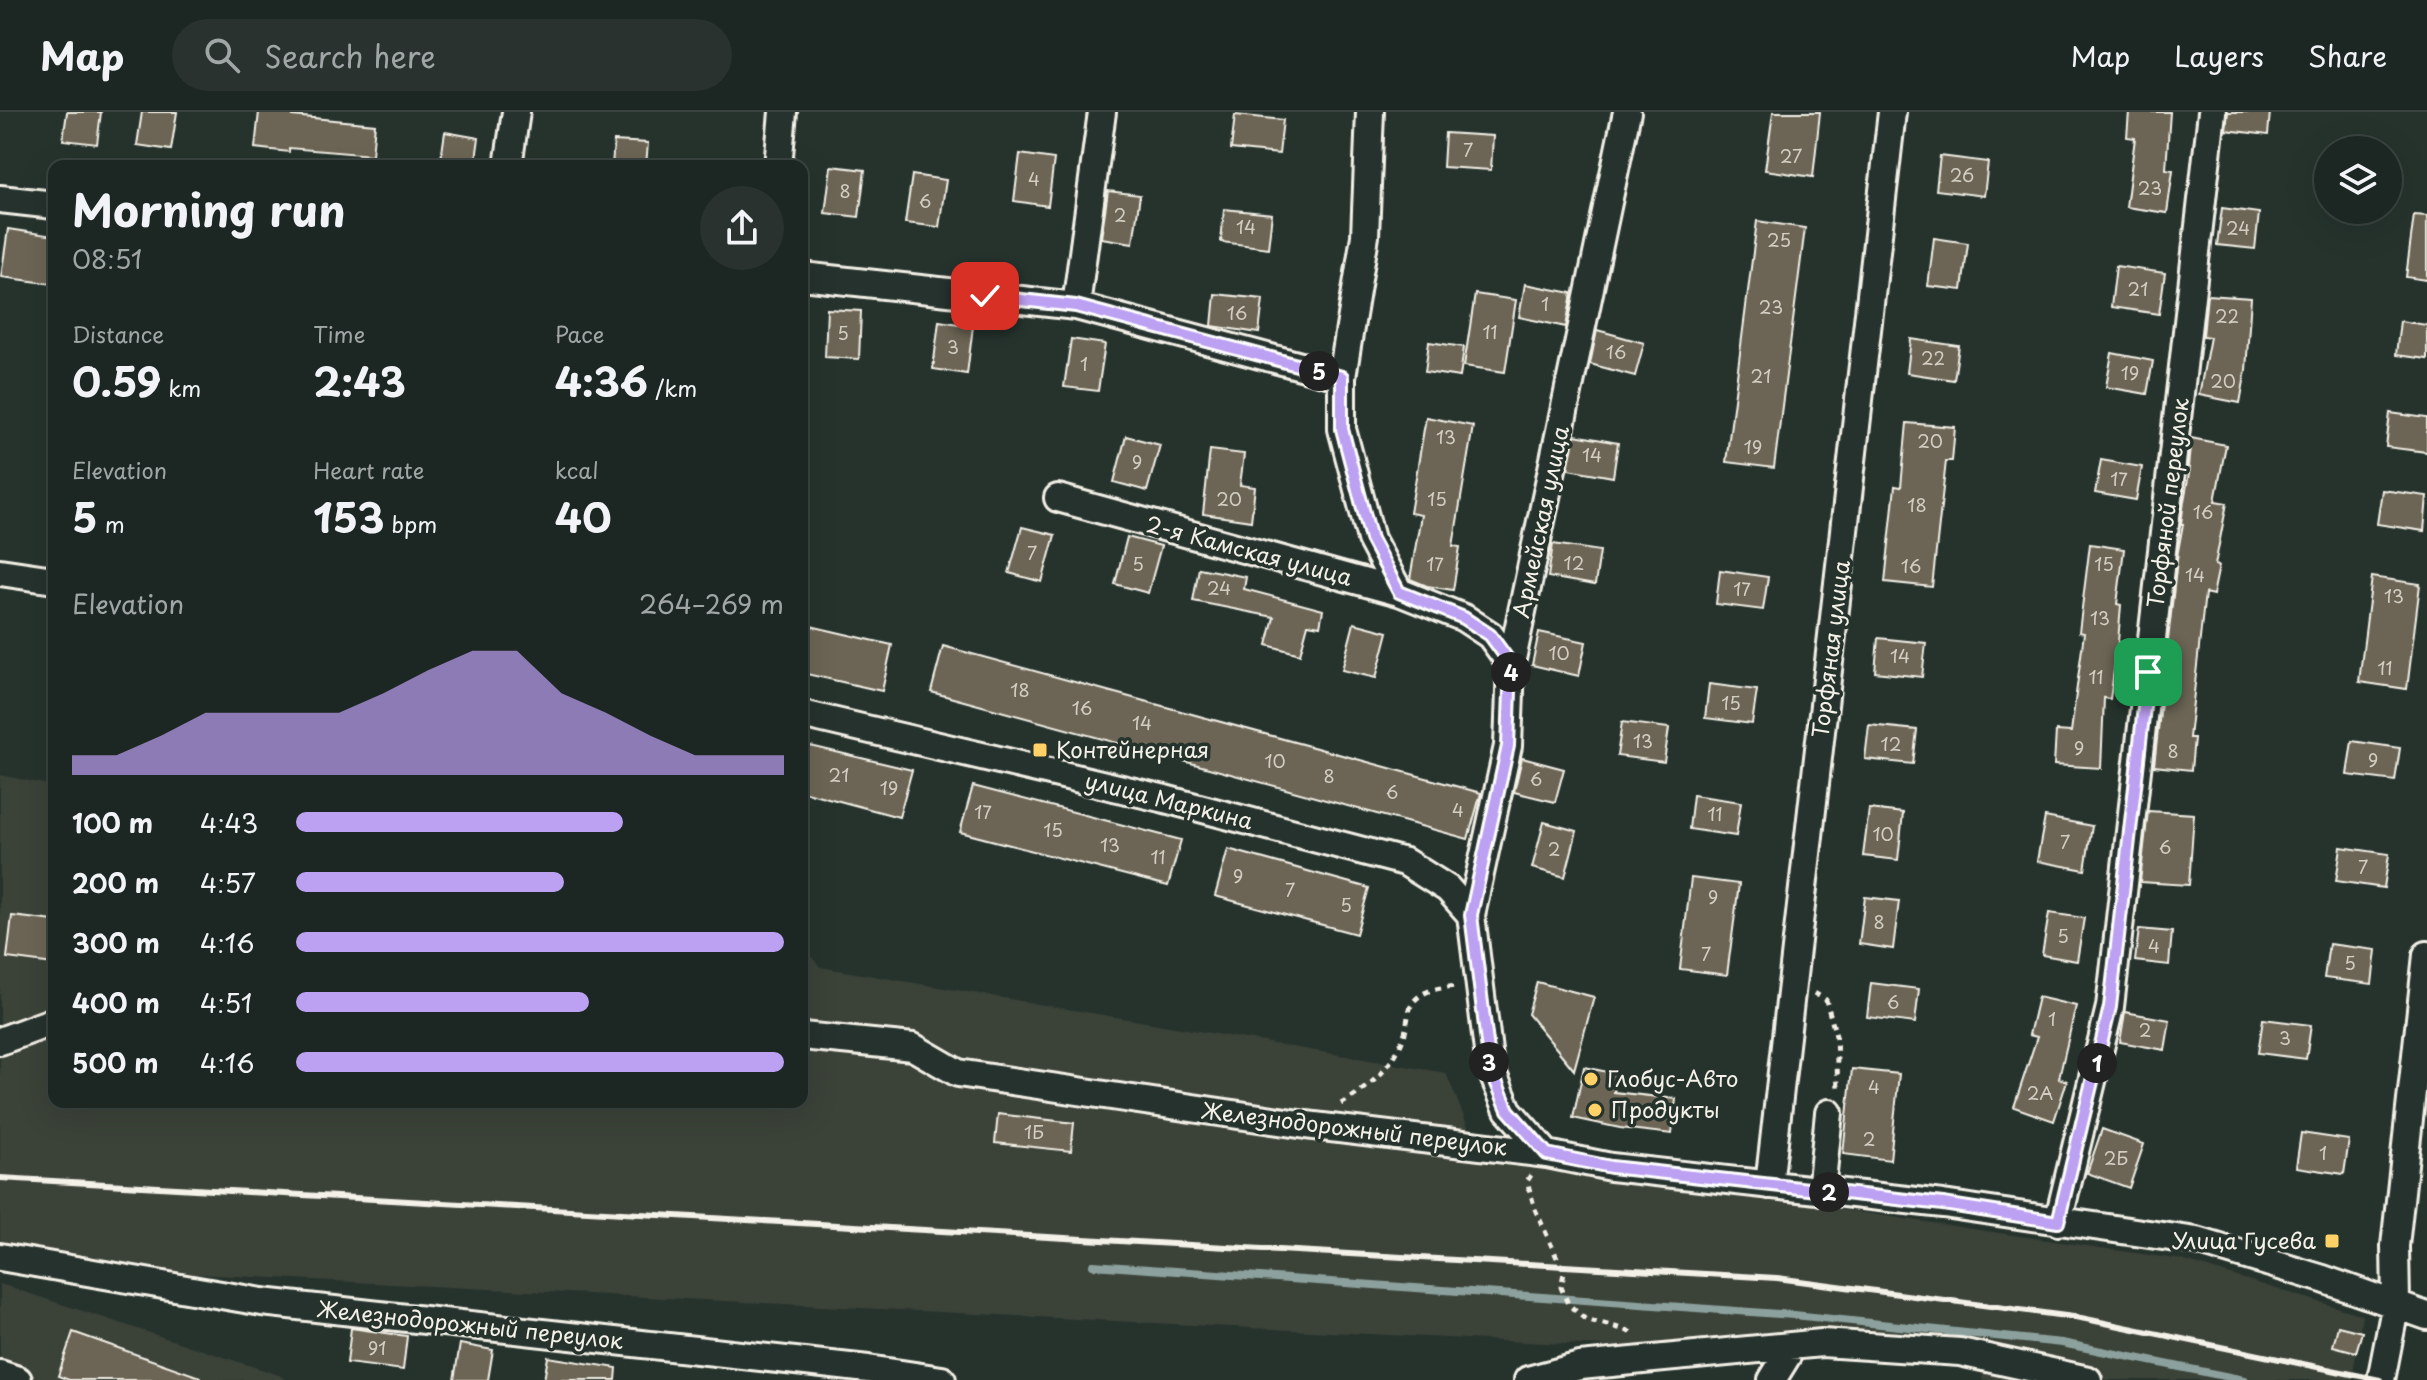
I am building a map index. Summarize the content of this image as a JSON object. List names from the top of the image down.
{
  "streets": {
    "street": [
      "Торфяной переулок",
      "Армейская улица",
      "2-я Камская улица",
      "Торфяная улица",
      "улица Маркина",
      "Железнодорожный переулок"
    ]
  },
  "crossings": [
    ["Торфяной переулок", "Железнодорожный переулок"],
    ["Армейская улица", "2-я Камская улица"],
    ["Армейская улица", "улица Маркина"],
    ["Армейская улица", "Железнодорожный переулок"],
    ["Торфяная улица", "Железнодорожный переулок"]
  ],
  "places": {
    "transit": ["Контейнерная", "Улица Гусева"],
    "other": ["Глобус-Авто", "Продукты"]
  },
  "house_numbers": [
    "7",
    "27",
    "26",
    "4",
    "23",
    "8",
    "6",
    "2",
    "14",
    "24",
    "25",
    "21",
    "1",
    "23",
    "16",
    "22",
    "11",
    "5",
    "3",
    "16",
    "22",
    "1",
    "19",
    "21",
    "20",
    "13",
    "20",
    "19",
    "14",
    "9",
    "17",
    "20",
    "15",
    "18",
    "16",
    "7",
    "12",
    "5",
    "17",
    "15",
    "16",
    "14",
    "24",
    "17",
    "13",
    "13",
    "10",
    "14",
    "11",
    "11",
    "18",
    "15",
    "16",
    "14",
    "13",
    "12",
    "9",
    "8",
    "9",
    "10",
    "21",
    "8",
    "6",
    "19",
    "6",
    "4",
    "17",
    "11",
    "15",
    "10",
    "7",
    "13",
    "6",
    "2",
    "11",
    "7",
    "9",
    "7",
    "9",
    "5",
    "8",
    "5",
    "4",
    "7",
    "5",
    "6",
    "1",
    "2",
    "3",
    "4",
    "2А",
    "1Б",
    "2",
    "1",
    "2Б",
    "91"
  ],
  "page": {
    "header": "Map",
    "search": "Search here",
    "nav": ["Map", "Layers", "Share"],
    "heading": ["Morning run", "08:51"],
    "stats": [
      ["Distance", "0.59 km"],
      ["Time", "2:43"],
      ["Pace", "4:36 /km"],
      ["Elevation", "5 m"],
      ["Heart rate", "153 bpm"],
      ["kcal", "40"]
    ],
    "pins": [
      "5",
      "4",
      "3",
      "1",
      "2"
    ],
    "chart": ["Elevation", "264–269 m"],
    "list": [
      {
        "name": "100 m",
        "note": "4:43"
      },
      {
        "name": "200 m",
        "note": "4:57"
      },
      {
        "name": "300 m",
        "note": "4:16"
      },
      {
        "name": "400 m",
        "note": "4:51"
      },
      {
        "name": "500 m",
        "note": "4:16"
      }
    ]
  }
}
